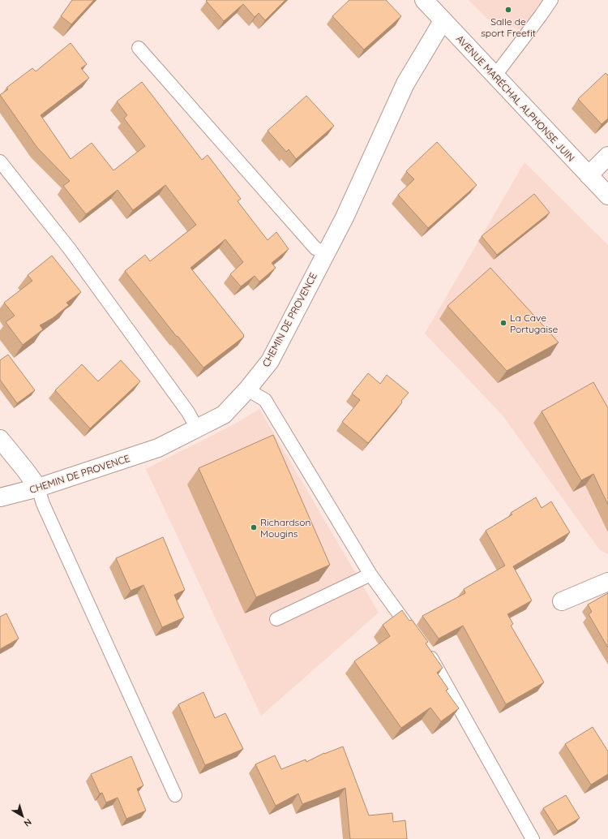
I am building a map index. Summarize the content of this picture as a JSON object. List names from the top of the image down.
{
  "streets": {
    "street": ["AVENUE MARÉCHAL ALPHONSE JUIN", "CHEMIN DE PROVENCE"]
  },
  "crossings": [
    ["AVENUE MARÉCHAL ALPHONSE JUIN", "CHEMIN DE PROVENCE"]
  ],
  "places": ["Salle de sport Freefit", "La Cave Portugaise", "Richardson Mougins"],
  "north": "bottom right"
}
